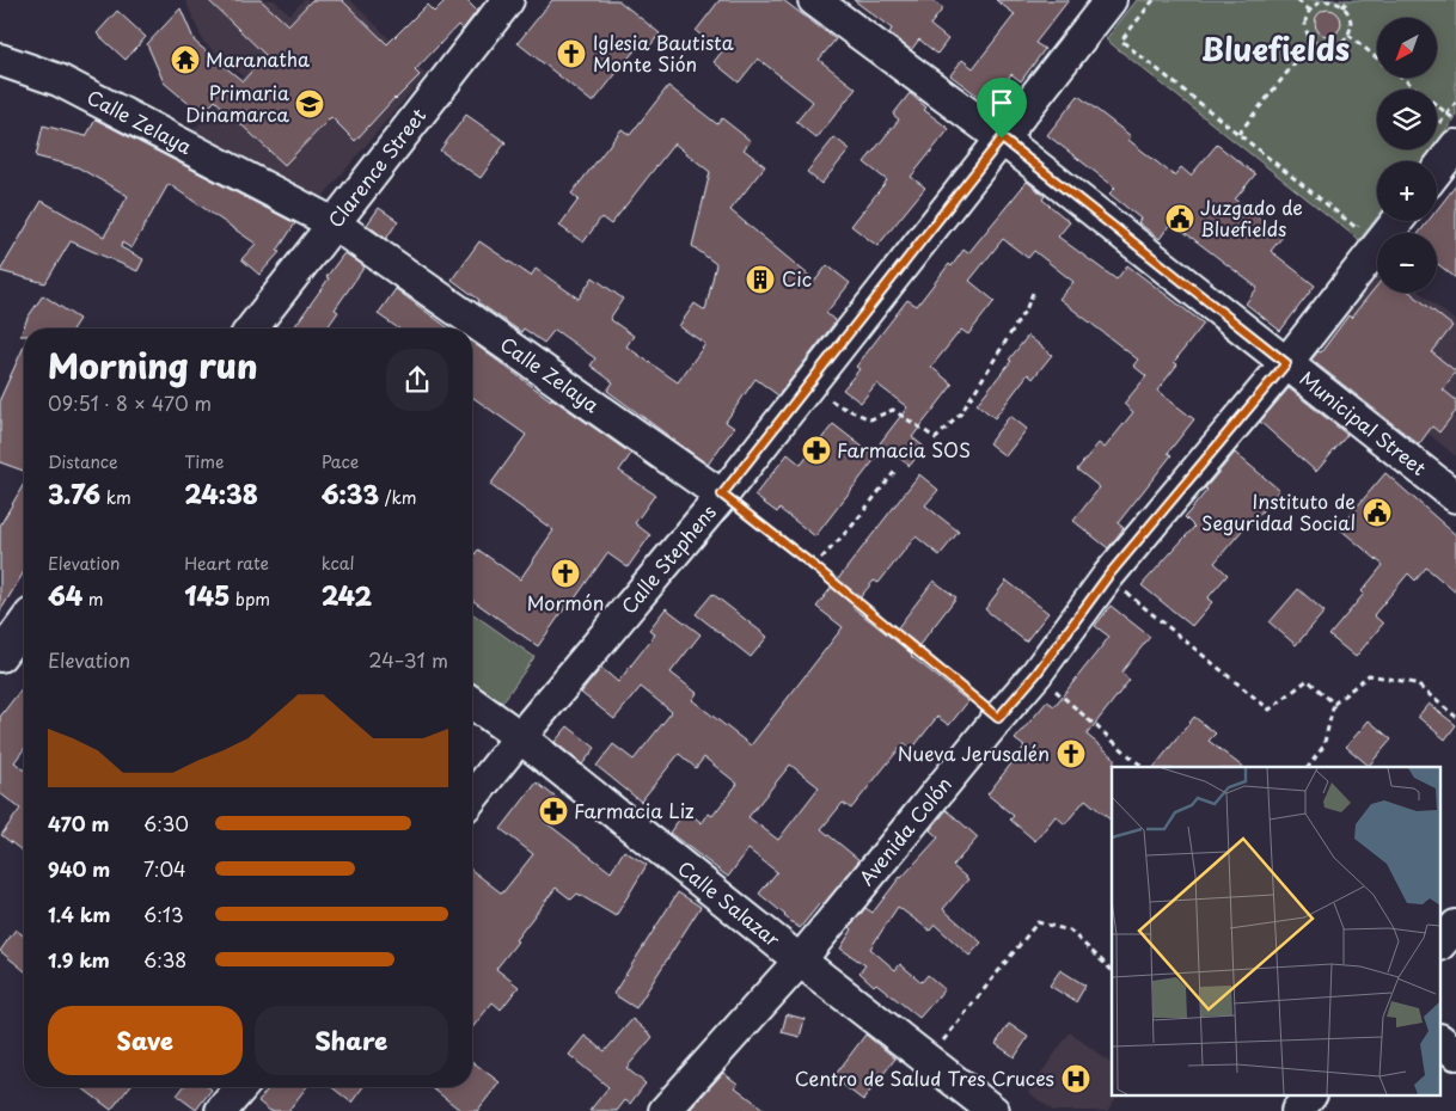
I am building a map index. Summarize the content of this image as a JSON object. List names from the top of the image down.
{
  "streets": {
    "street": [
      "Calle Zelaya",
      "Clarence Street",
      "Municipal Street",
      "Calle Stephens",
      "Avenida Colón",
      "Calle Salazar"
    ]
  },
  "crossings": [
    ["Calle Zelaya", "Clarence Street"],
    ["Calle Zelaya", "Calle Stephens"],
    ["Municipal Street", "Calle Stephens"],
    ["Municipal Street", "Avenida Colón"],
    ["Calle Stephens", "Calle Salazar"],
    ["Avenida Colón", "Calle Salazar"]
  ],
  "districts": ["Bluefields"],
  "places": {
    "church": ["Iglesia Bautista Monte Sión", "Mormón", "Nueva Jerusalén"],
    "temple": ["Maranatha"],
    "school or university": ["Primaria Dinamarca"],
    "public building": ["Juzgado de Bluefields", "Instituto de Seguridad Social"],
    "building": ["Cic"],
    "pharmacy": ["Farmacia SOS", "Farmacia Liz"],
    "hospital": ["Centro de Salud Tres Cruces"]
  },
  "north": "bottom left",
  "page": {
    "map_buttons": ["+", "−"],
    "heading": ["Morning run", "09:51 · 8 × 470 m"],
    "stats": [
      ["Distance", "3.76 km"],
      ["Time", "24:38"],
      ["Pace", "6:33 /km"],
      ["Elevation", "64 m"],
      ["Heart rate", "145 bpm"],
      ["kcal", "242"]
    ],
    "chart": ["Elevation", "24–31 m"],
    "list": [
      {
        "name": "470 m",
        "note": "6:30"
      },
      {
        "name": "940 m",
        "note": "7:04"
      },
      {
        "name": "1.4 km",
        "note": "6:13"
      },
      {
        "name": "1.9 km",
        "note": "6:38"
      }
    ],
    "buttons": ["Save", "Share"]
  }
}
